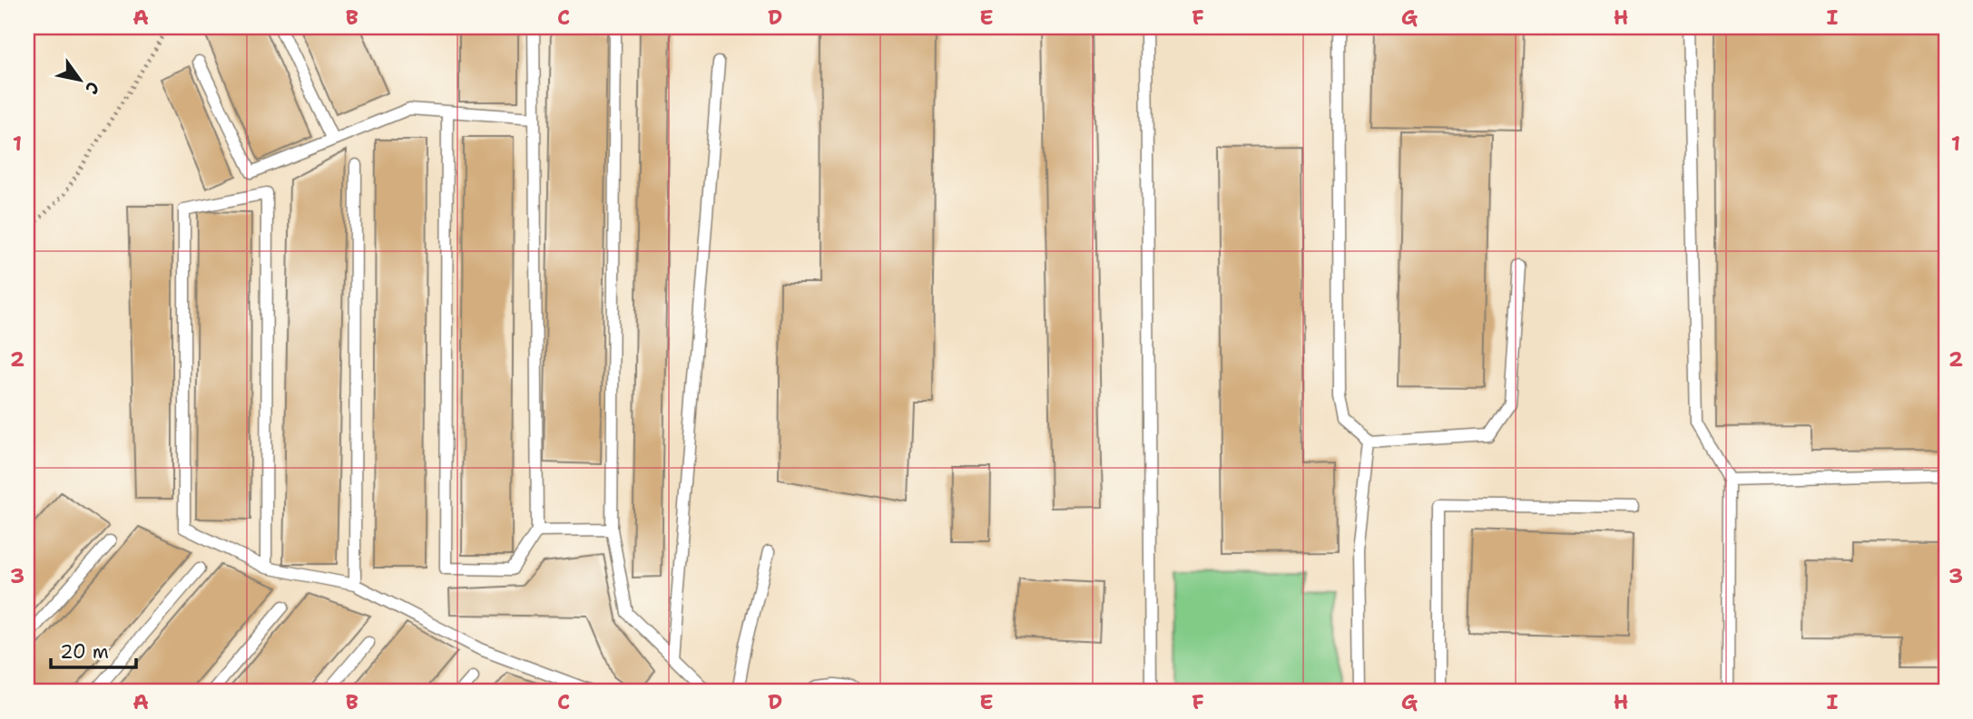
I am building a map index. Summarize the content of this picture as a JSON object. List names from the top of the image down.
{
  "scale_bar": "20 m",
  "north": "bottom right",
  "grid": {
    "columns": [
      "A",
      "B",
      "C",
      "D",
      "E",
      "F",
      "G",
      "H",
      "I"
    ],
    "rows": ["1", "2", "3"]
  }
}
